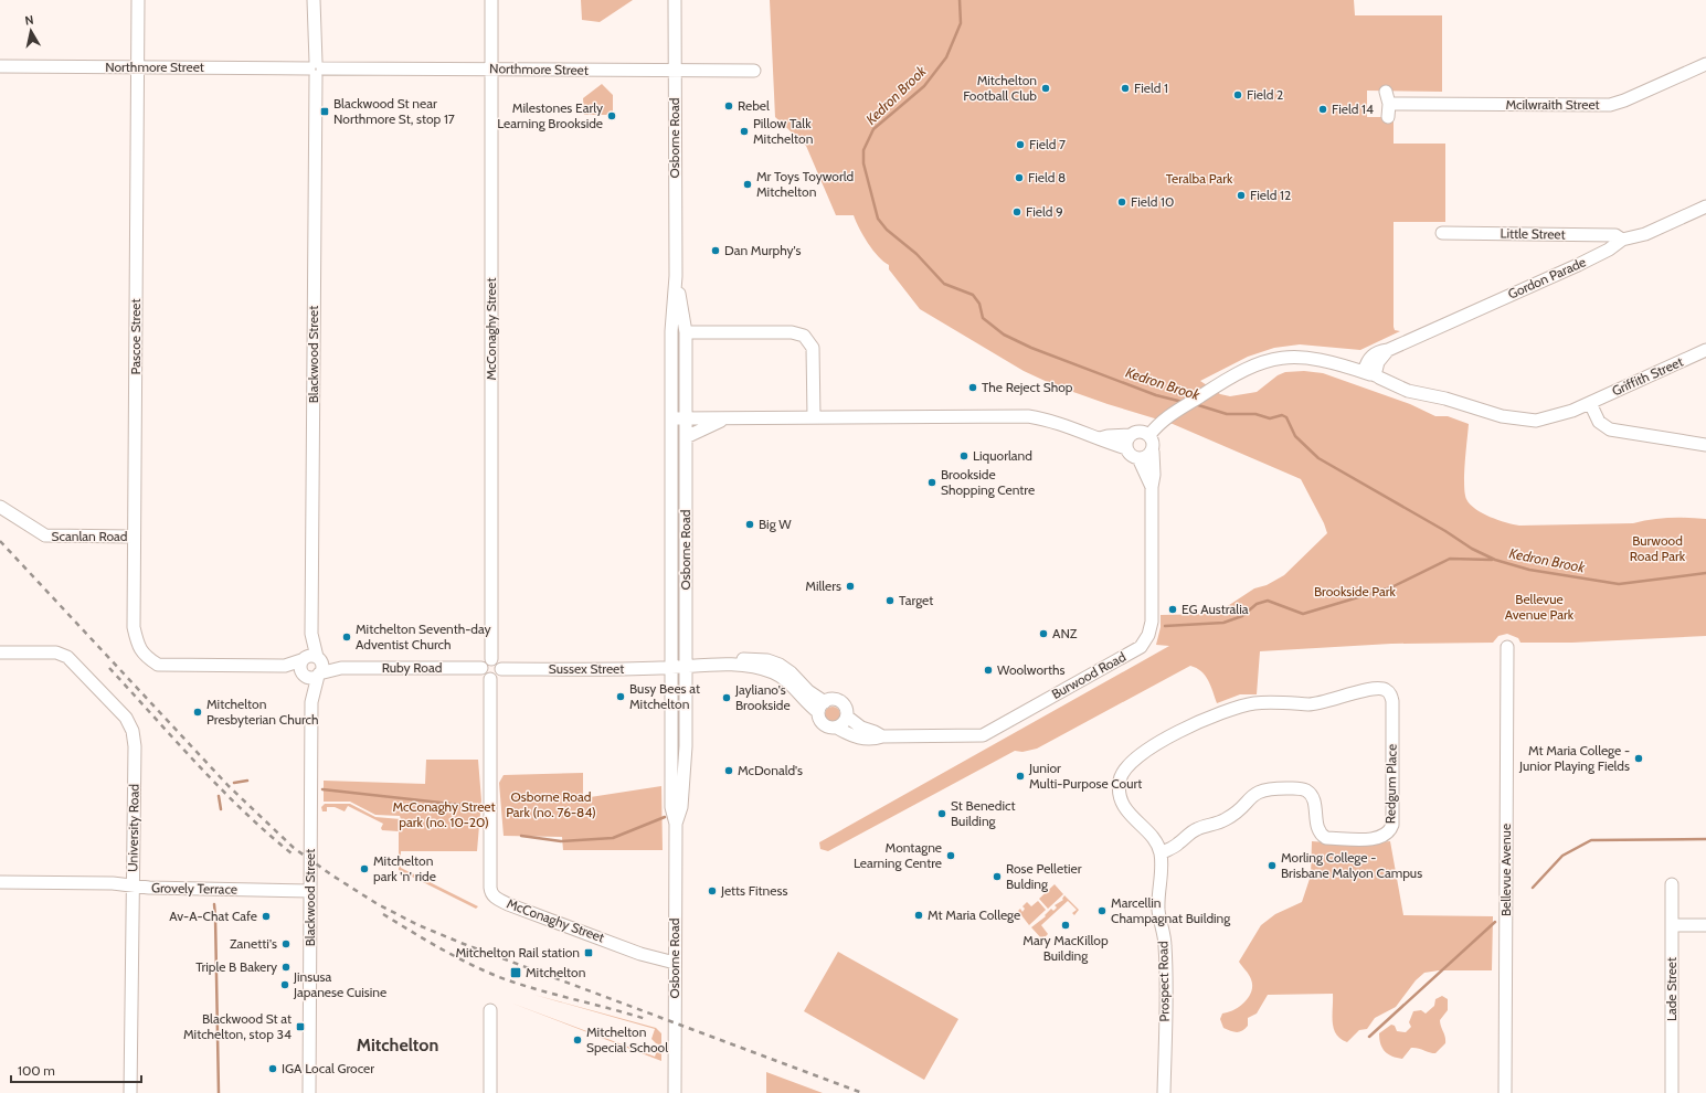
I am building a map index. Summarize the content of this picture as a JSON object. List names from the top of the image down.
{
  "streets": {
    "street": [
      "Northmore Street",
      "Mcilwraith Street",
      "Osborne Road",
      "Little Street",
      "Gordon Parade",
      "McConaghy Street",
      "Pascoe Street",
      "Blackwood Street",
      "Griffith Street",
      "Scanlan Road",
      "Ruby Road",
      "Sussex Street",
      "Burwood Road",
      "Redgum Place",
      "University Road",
      "Bellevue Avenue",
      "Grovely Terrace",
      "Prospect Road",
      "Lade Street"
    ]
  },
  "crossings": [
    ["Northmore Street", "Osborne Road"],
    ["Northmore Street", "McConaghy Street"],
    ["Northmore Street", "Pascoe Street"],
    ["Northmore Street", "Blackwood Street"],
    ["Osborne Road", "McConaghy Street"],
    ["Osborne Road", "Sussex Street"],
    ["Little Street", "Gordon Parade"],
    ["McConaghy Street", "Ruby Road"],
    ["McConaghy Street", "Sussex Street"],
    ["Pascoe Street", "Blackwood Street"],
    ["Pascoe Street", "Scanlan Road"],
    ["Pascoe Street", "Ruby Road"],
    ["Blackwood Street", "Ruby Road"],
    ["Blackwood Street", "Grovely Terrace"],
    ["Ruby Road", "Sussex Street"],
    ["Redgum Place", "Prospect Road"],
    ["University Road", "Grovely Terrace"]
  ],
  "districts": ["Mitchelton"],
  "water": ["Kedron Brook"],
  "parks": [
    "Teralba Park",
    "Burwood Road Park",
    "Brookside Park",
    "Bellevue Avenue Park",
    "Osborne Road Park (no. 76-84)",
    "McConaghy Street park (no. 10-20)"
  ],
  "places": {
    "other": [
      "Mitchelton Football Club",
      "Field 1",
      "Field 2",
      "Rebel",
      "Field 14",
      "Milestones Early Learning Brookside",
      "Pillow Talk Mitchelton",
      "Field 7",
      "Field 8",
      "Mr Toys Toyworld Mitchelton",
      "Field 12",
      "Field 10",
      "Field 9",
      "Dan Murphy's",
      "The Reject Shop",
      "Liquorland",
      "Brookside Shopping Centre",
      "Big W",
      "Millers",
      "Target",
      "EG Australia",
      "ANZ",
      "Mitchelton Seventh-day Adventist Church",
      "Woolworths",
      "Busy Bees at Mitchelton",
      "Jayliano's Brookside",
      "Mitchelton Presbyterian Church",
      "Mt Maria College - Junior Playing Fields",
      "McDonald's",
      "Junior Multi-Purpose Court",
      "St Benedict Building",
      "Montagne Learning Centre",
      "Morling College - Brisbane Malyon Campus",
      "Mitchelton park 'n' ride",
      "Rose Pelletier Bulding",
      "Jetts Fitness",
      "Marcellin Champagnat Building",
      "Mt Maria College",
      "Av-A-Chat Cafe",
      "Mary MacKillop Building",
      "Zanetti's",
      "Triple B Bakery",
      "Jinsusa Japanese Cuisine",
      "Mitchelton Special School",
      "IGA Local Grocer"
    ],
    "transit": [
      "Blackwood St near Northmore St, stop 17",
      "Mitchelton Rail station",
      "Mitchelton",
      "Blackwood St at Mitchelton, stop 34"
    ]
  },
  "scale_bar": "100 m",
  "north": "top"
}
